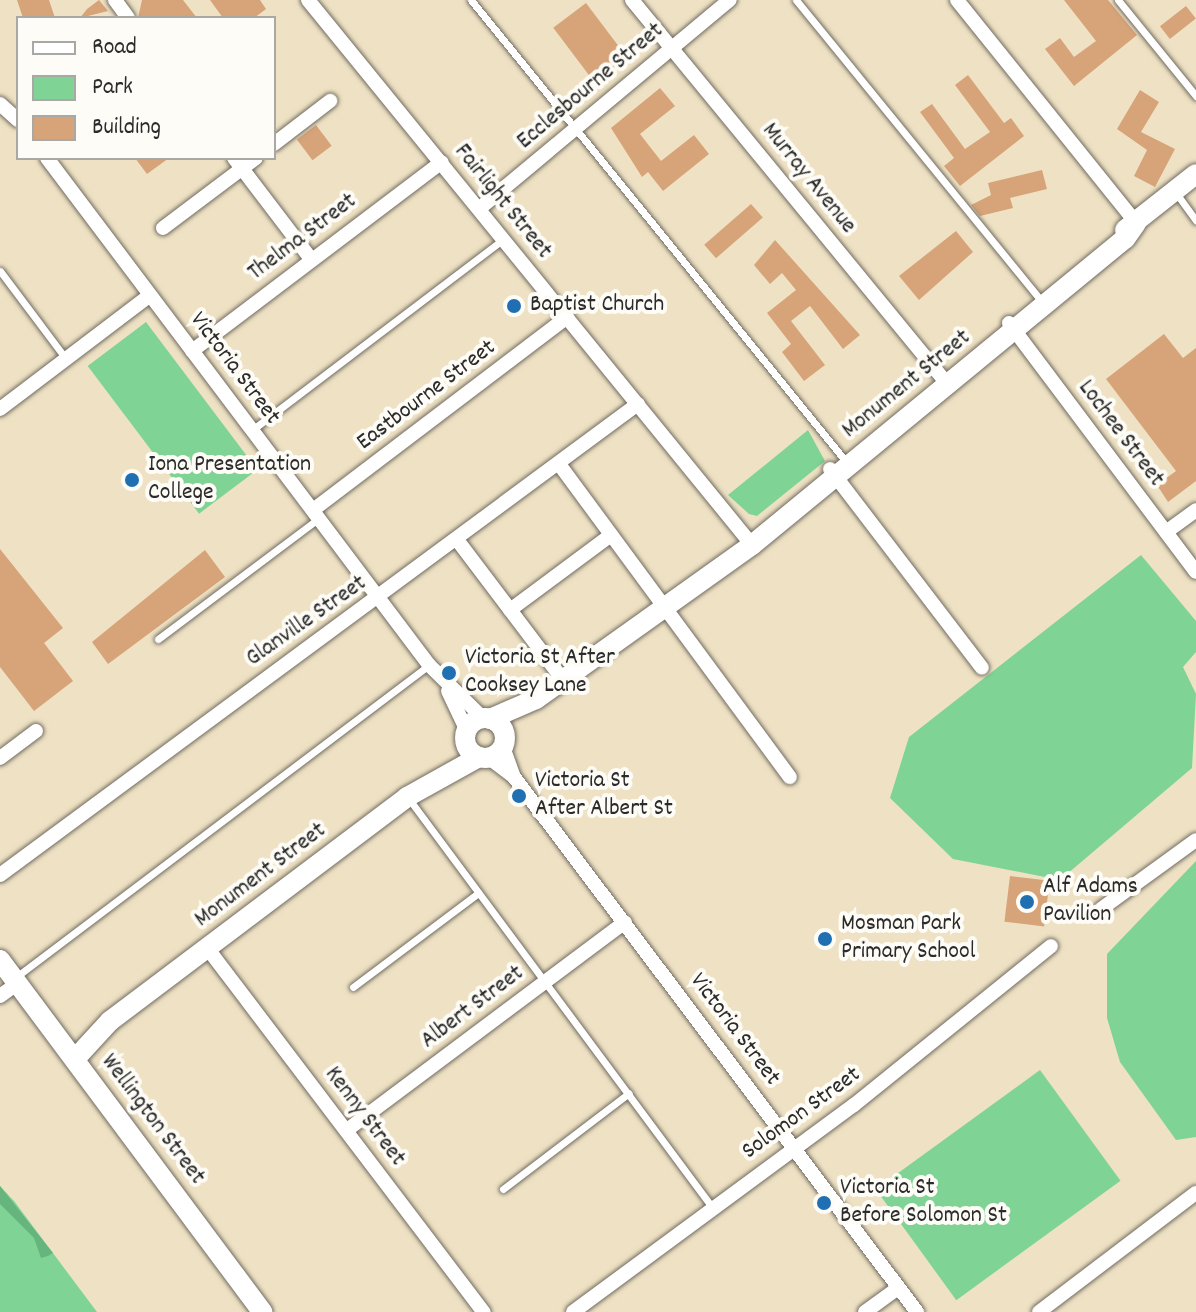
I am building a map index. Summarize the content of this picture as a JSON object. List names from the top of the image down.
{
  "streets": {
    "street": [
      "Ecclesbourne Street",
      "Murray Avenue",
      "Fairlight Street",
      "Thelma Street",
      "Victoria Street",
      "Monument Street",
      "Eastbourne Street",
      "Lochee Street",
      "Glanville Street",
      "Albert Street",
      "Solomon Street",
      "Kenny Street",
      "Wellington Street"
    ]
  },
  "crossings": [
    ["Ecclesbourne Street", "Murray Avenue"],
    ["Ecclesbourne Street", "Fairlight Street"],
    ["Murray Avenue", "Monument Street"],
    ["Fairlight Street", "Thelma Street"],
    ["Fairlight Street", "Monument Street"],
    ["Fairlight Street", "Eastbourne Street"],
    ["Fairlight Street", "Glanville Street"],
    ["Thelma Street", "Victoria Street"],
    ["Victoria Street", "Monument Street"],
    ["Victoria Street", "Eastbourne Street"],
    ["Victoria Street", "Glanville Street"],
    ["Victoria Street", "Albert Street"],
    ["Victoria Street", "Solomon Street"],
    ["Monument Street", "Lochee Street"],
    ["Monument Street", "Kenny Street"],
    ["Monument Street", "Wellington Street"],
    ["Albert Street", "Kenny Street"]
  ],
  "places": [
    "Baptist Church",
    "Iona Presentation College",
    "Victoria St After Cooksey Lane",
    "Victoria St After Albert St",
    "Alf Adams Pavilion",
    "Mosman Park Primary School",
    "Victoria St Before Solomon St"
  ],
  "legend": ["Road", "Park", "Building"]
}
